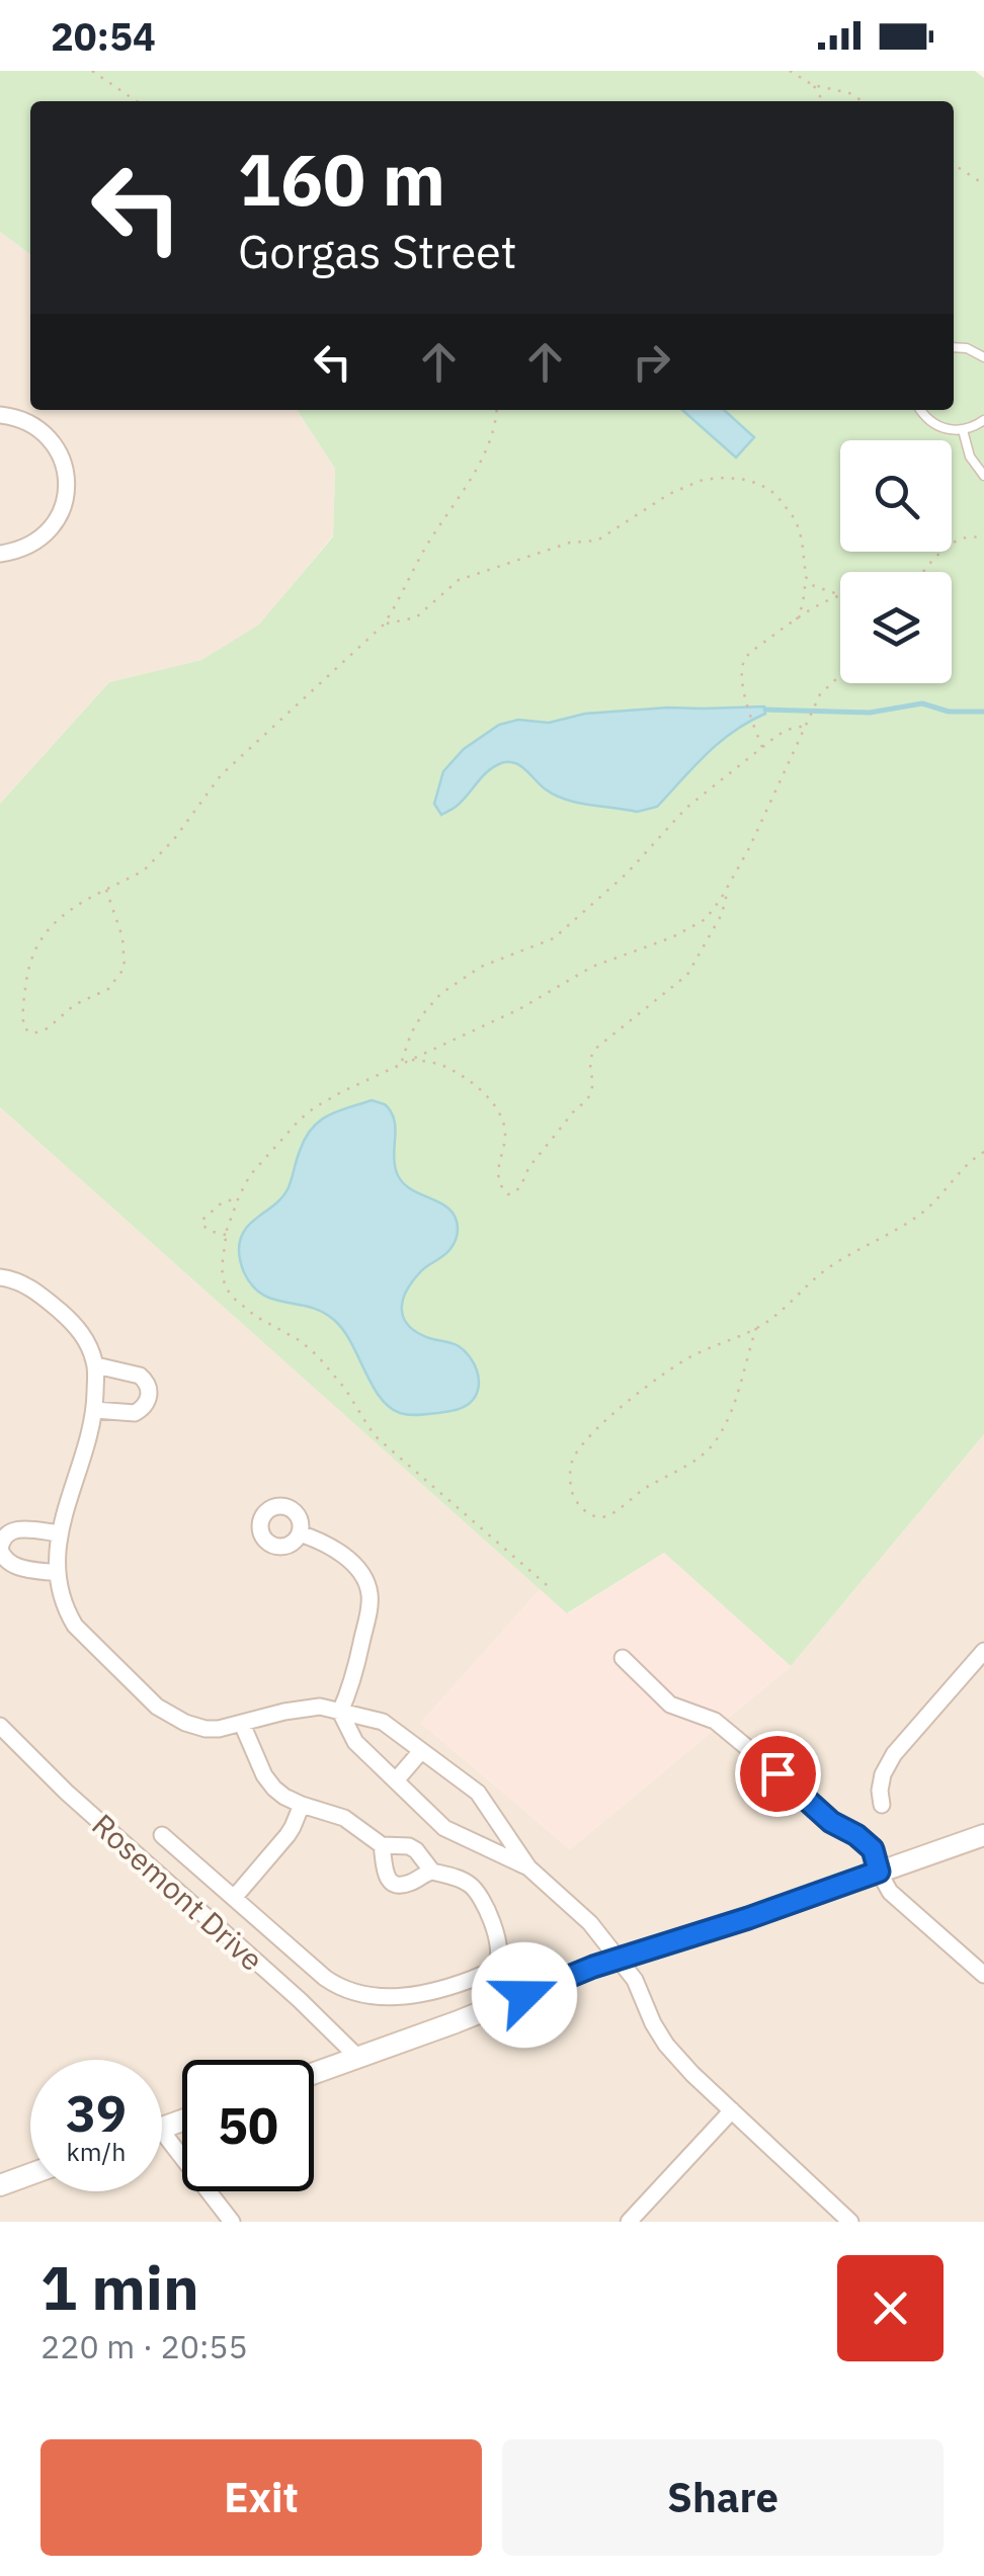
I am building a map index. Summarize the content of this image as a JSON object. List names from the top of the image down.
{
  "streets": {
    "street": ["Rosemont Drive"]
  },
  "page": {
    "status": "20:54",
    "turn": ["160 m", "Gorgas Street"],
    "speed": "39 km/h",
    "limit": "50",
    "heading": ["1 min", "220 m · 20:55"],
    "buttons": ["Exit", "Share"]
  }
}
